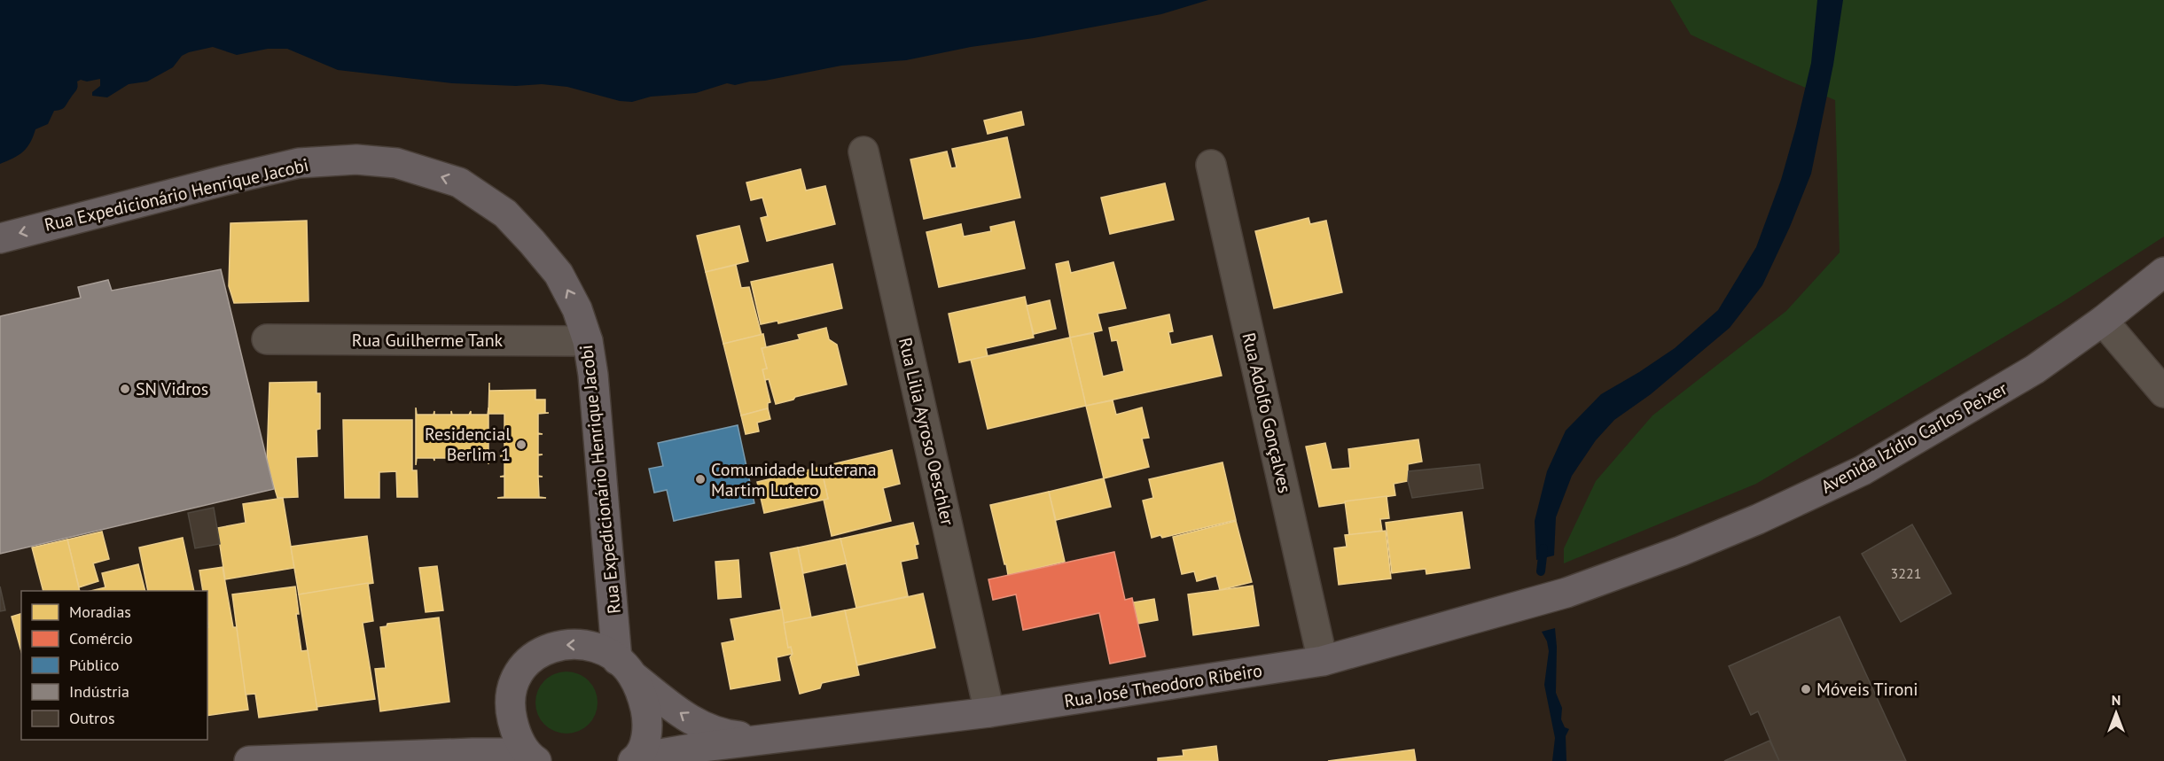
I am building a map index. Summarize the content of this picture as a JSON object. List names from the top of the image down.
{
  "streets": {
    "main road": ["Rua Expedicionário Henrique Jacobi", "Avenida Izídio Carlos Peixer", "Rua José Theodoro Ribeiro"],
    "street": ["Rua Guilherme Tank", "Rua Adolfo Gonçalves", "Rua Lilia Ayroso Oeschler"]
  },
  "crossings": [
    ["Rua Expedicionário Henrique Jacobi", "Rua Guilherme Tank"],
    ["Rua Expedicionário Henrique Jacobi", "Rua José Theodoro Ribeiro"],
    ["Rua Adolfo Gonçalves", "Rua José Theodoro Ribeiro"],
    ["Rua Lilia Ayroso Oeschler", "Rua José Theodoro Ribeiro"],
    ["Avenida Izídio Carlos Peixer", "Rua José Theodoro Ribeiro"]
  ],
  "one_way": ["Rua Expedicionário Henrique Jacobi"],
  "places": [
    "SN Vidros",
    "Residencial Berlim 1",
    "Comunidade Luterana Martim Lutero",
    "Móveis Tironi"
  ],
  "house_numbers": ["3221"],
  "legend": [
    "Moradias",
    "Comércio",
    "Público",
    "Indústria",
    "Outros"
  ],
  "north": "top"
}
